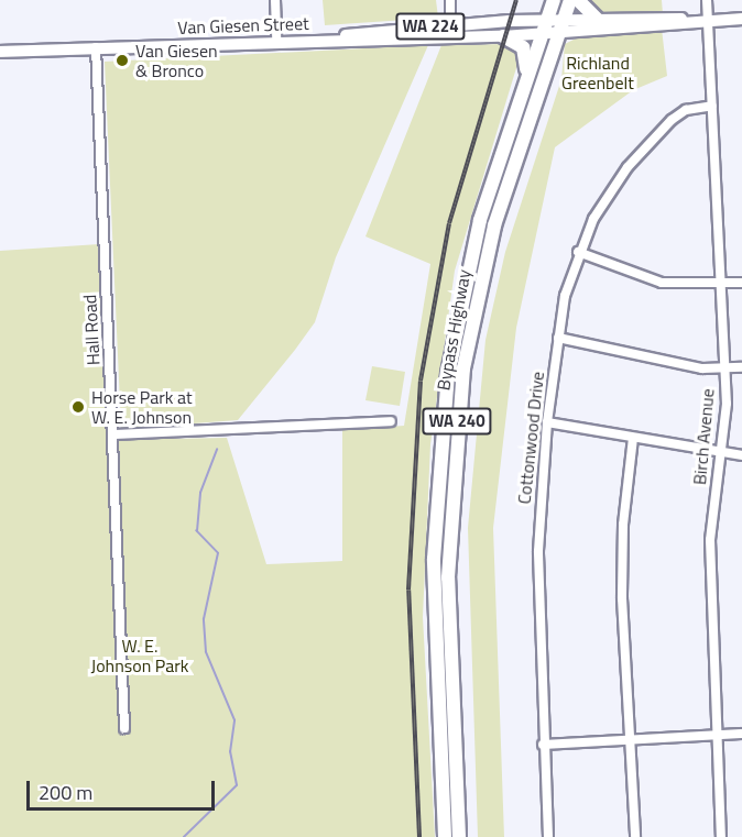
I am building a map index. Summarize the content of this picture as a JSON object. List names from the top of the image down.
{
  "streets": {
    "highway": ["Bypass Highway", "WA 240"],
    "main road": ["Van Giesen Street", "WA 224"],
    "street": ["Hall Road", "Birch Avenue", "Cottonwood Drive"]
  },
  "crossings": [
    ["Van Giesen Street", "Hall Road"],
    ["Van Giesen Street", "Bypass Highway"],
    ["Van Giesen Street", "Birch Avenue"],
    ["Birch Avenue", "Cottonwood Drive"]
  ],
  "parks": ["Richland Greenbelt", "W. E. Johnson Park"],
  "places": ["Van Giesen & Bronco", "Horse Park at W. E. Johnson"],
  "scale_bar": "200 m"
}
